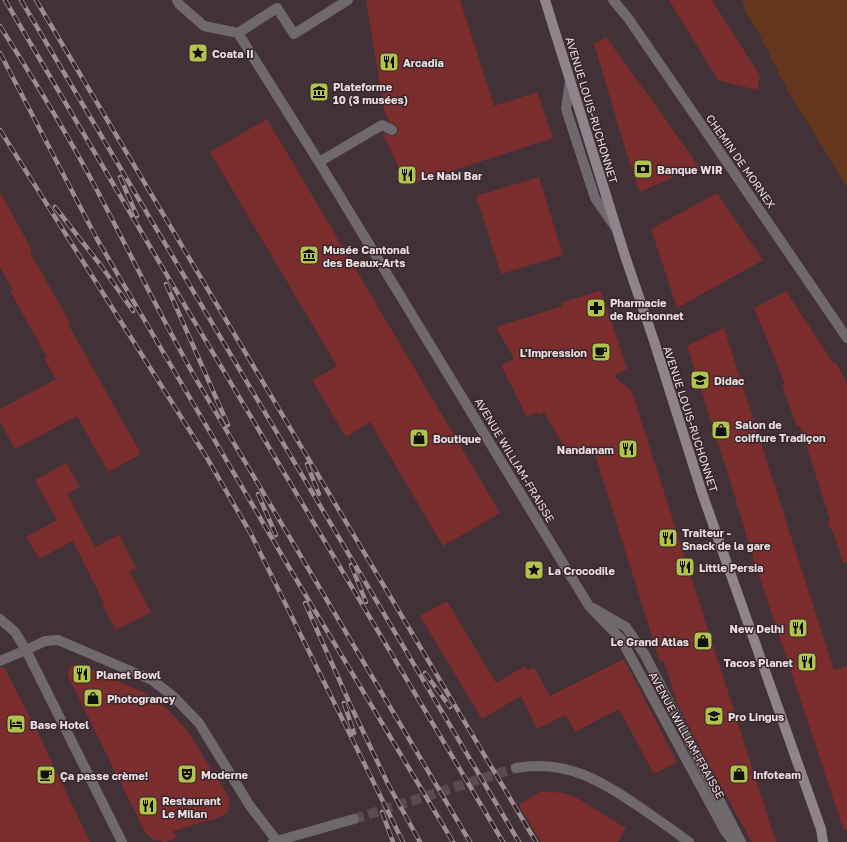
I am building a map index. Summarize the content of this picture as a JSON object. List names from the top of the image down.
{
  "streets": {
    "main road": ["AVENUE LOUIS-RUCHONNET"],
    "street": ["CHEMIN DE MORNEX", "AVENUE WILLIAM-FRAISSE"]
  },
  "places": {
    "place": ["Coata II", "La Crocodile"],
    "restaurant": [
      "Arcadia",
      "Le Nabi Bar",
      "Nandanam",
      "Traiteur - Snack de la gare",
      "Little Persia",
      "New Delhi",
      "Tacos Planet",
      "Planet Bowl",
      "Restaurant Le Milan"
    ],
    "museum": ["Plateforme 10 (3 musées)", "Musée Cantonal des Beaux-Arts"],
    "bank": ["Banque WIR"],
    "pharmacy": ["Pharmacie de Ruchonnet"],
    "cafe": ["L'Impression", "Ça passe crème!"],
    "school or university": ["Didac", "Pro Lingus"],
    "shop": [
      "Salon de coiffure Tradiçon",
      "Boutique",
      "Le Grand Atlas",
      "Photograncy",
      "Infoteam"
    ],
    "hotel": ["Base Hotel"],
    "theatre": ["Moderne"]
  }
}
